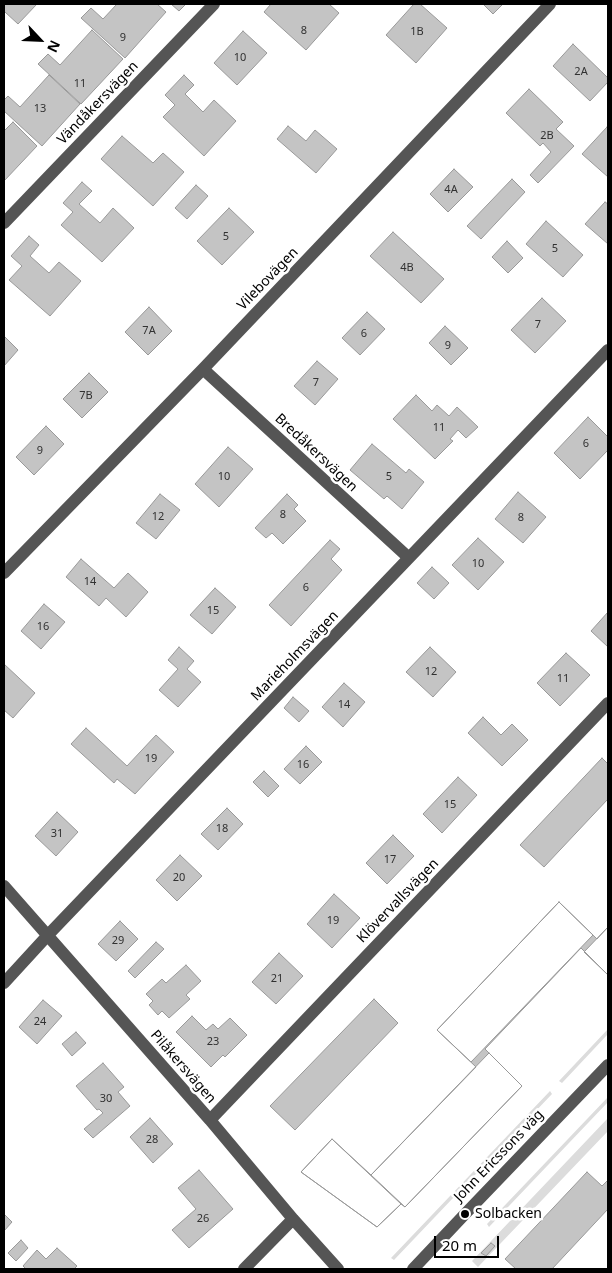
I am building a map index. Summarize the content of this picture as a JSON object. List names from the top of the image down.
{
  "streets": {
    "street": [
      "Vändåkersvägen",
      "Vilebovägen",
      "Bredåkersvägen",
      "Marieholmsvägen",
      "Klövervallsvägen",
      "Pilåkersvägen",
      "John Ericssons väg"
    ]
  },
  "crossings": [
    ["Vilebovägen", "Bredåkersvägen"],
    ["Bredåkersvägen", "Marieholmsvägen"],
    ["Marieholmsvägen", "Pilåkersvägen"],
    ["Klövervallsvägen", "Pilåkersvägen"]
  ],
  "places": ["Solbacken"],
  "house_numbers": [
    "8",
    "1B",
    "9",
    "10",
    "2A",
    "11",
    "13",
    "2B",
    "4A",
    "5",
    "5",
    "4B",
    "7",
    "7A",
    "6",
    "9",
    "7",
    "7B",
    "11",
    "6",
    "9",
    "10",
    "5",
    "8",
    "12",
    "8",
    "10",
    "14",
    "6",
    "15",
    "16",
    "12",
    "11",
    "14",
    "19",
    "16",
    "15",
    "18",
    "31",
    "17",
    "20",
    "19",
    "29",
    "21",
    "24",
    "23",
    "30",
    "28",
    "26"
  ],
  "scale_bar": "20 m",
  "north": "bottom right"
}
